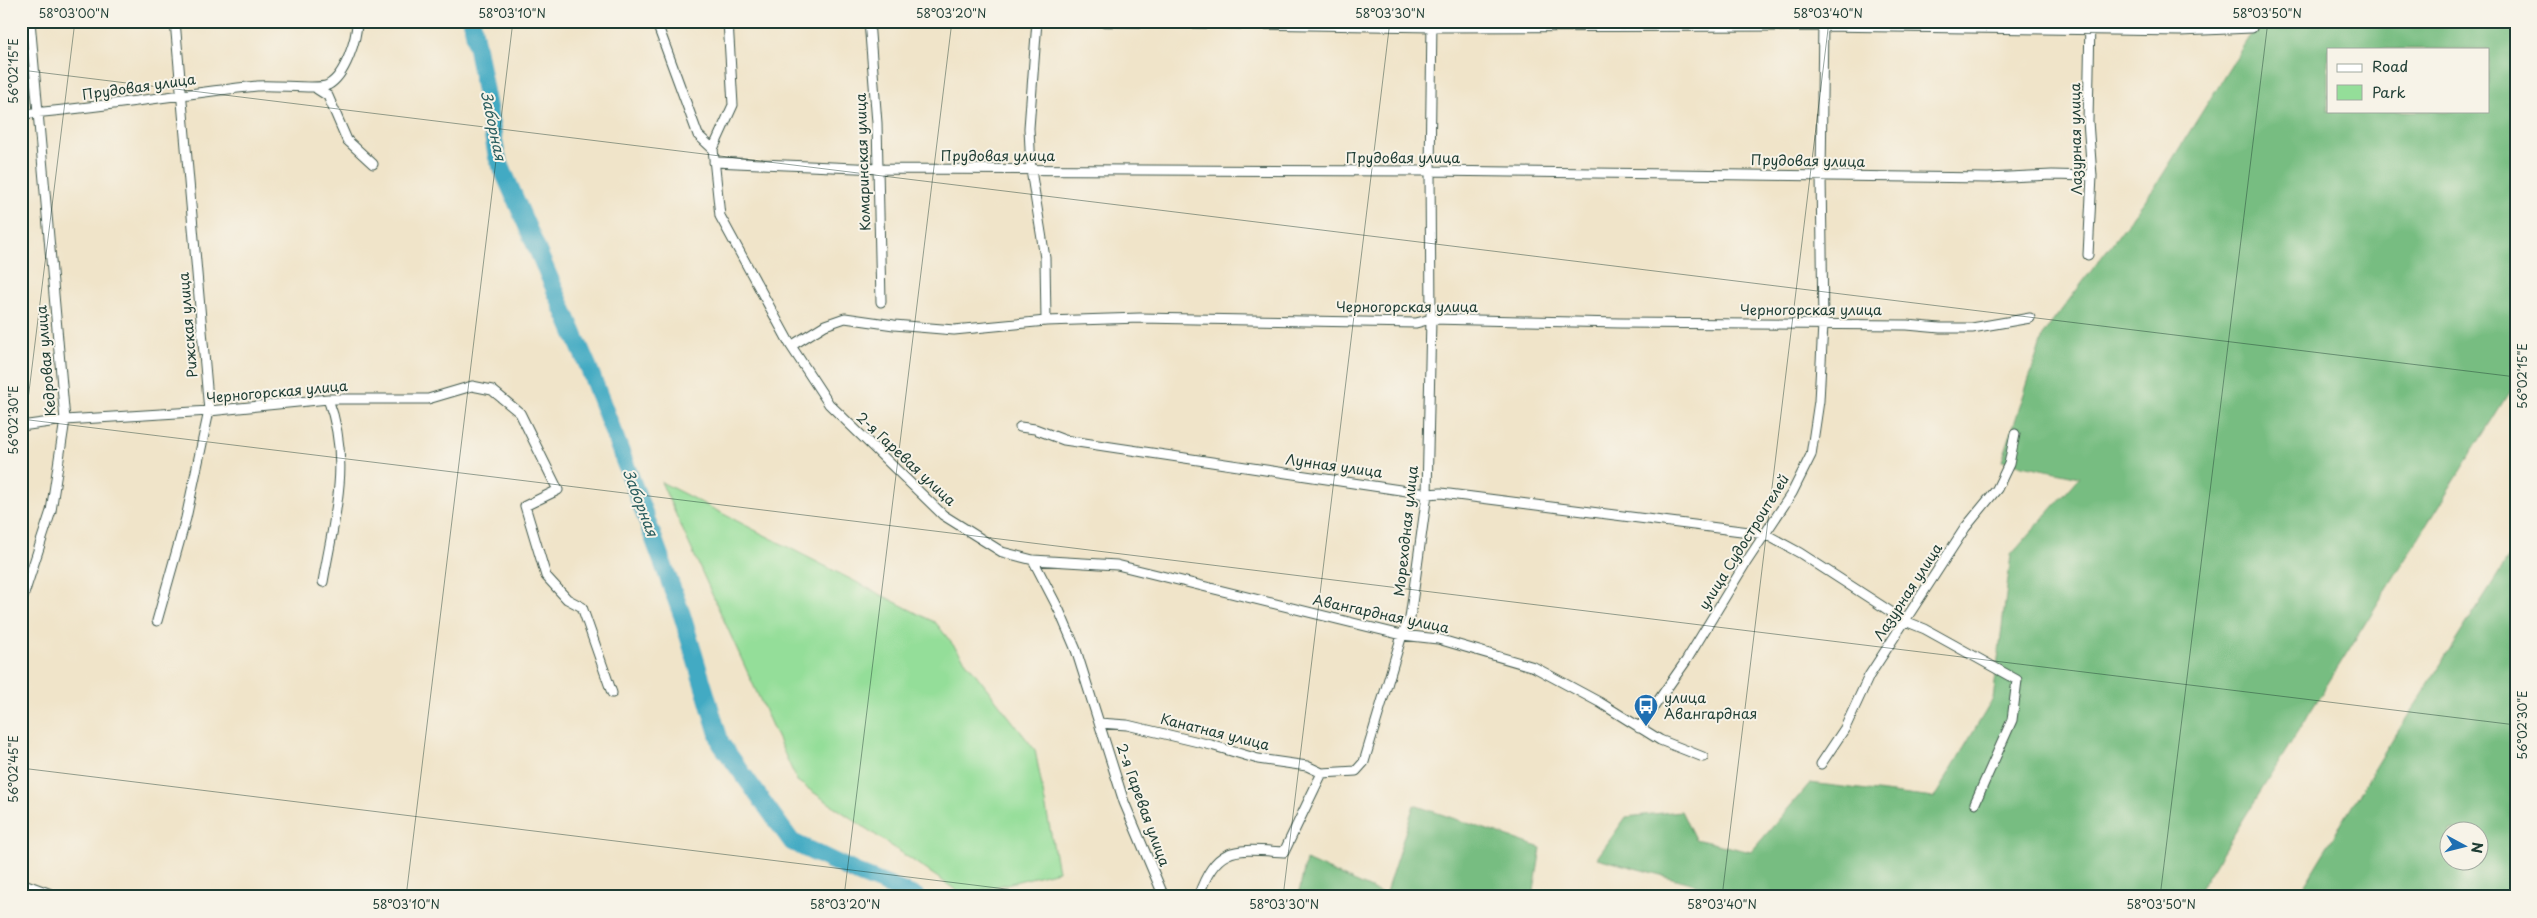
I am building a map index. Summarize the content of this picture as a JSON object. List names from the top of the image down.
{
  "streets": {
    "street": [
      "Прудовая улица",
      "Лазурная улица",
      "Комаринская улица",
      "Черногорская улица",
      "Рижская улица",
      "Кедровая улица",
      "2-я Гаревая улица",
      "Лунная улица",
      "Мореходная улица",
      "улица Судостроителей",
      "Авангардная улица",
      "Канатная улица"
    ]
  },
  "crossings": [
    ["Прудовая улица", "Лазурная улица"],
    ["Прудовая улица", "Комаринская улица"],
    ["Прудовая улица", "Рижская улица"],
    ["Прудовая улица", "Кедровая улица"],
    ["Прудовая улица", "2-я Гаревая улица"],
    ["Прудовая улица", "Мореходная улица"],
    ["Прудовая улица", "улица Судостроителей"],
    ["Черногорская улица", "Рижская улица"],
    ["Черногорская улица", "Кедровая улица"],
    ["Черногорская улица", "2-я Гаревая улица"],
    ["Черногорская улица", "Мореходная улица"],
    ["Черногорская улица", "улица Судостроителей"],
    ["2-я Гаревая улица", "Авангардная улица"],
    ["2-я Гаревая улица", "Канатная улица"],
    ["Лунная улица", "Мореходная улица"],
    ["Лунная улица", "улица Судостроителей"],
    ["Мореходная улица", "Авангардная улица"],
    ["Мореходная улица", "Канатная улица"],
    ["улица Судостроителей", "Авангардная улица"]
  ],
  "water": ["Заборная"],
  "places": {
    "bus stop": ["улица Авангардная"]
  },
  "legend": ["Road", "Park"],
  "north": "right",
  "coordinates": [
    "58°03'00\"N",
    "58°03'10\"N",
    "58°03'20\"N",
    "58°03'30\"N",
    "58°03'40\"N",
    "58°03'50\"N",
    "56°02'15\"E",
    "56°02'30\"E",
    "56°02'45\"E"
  ]
}
